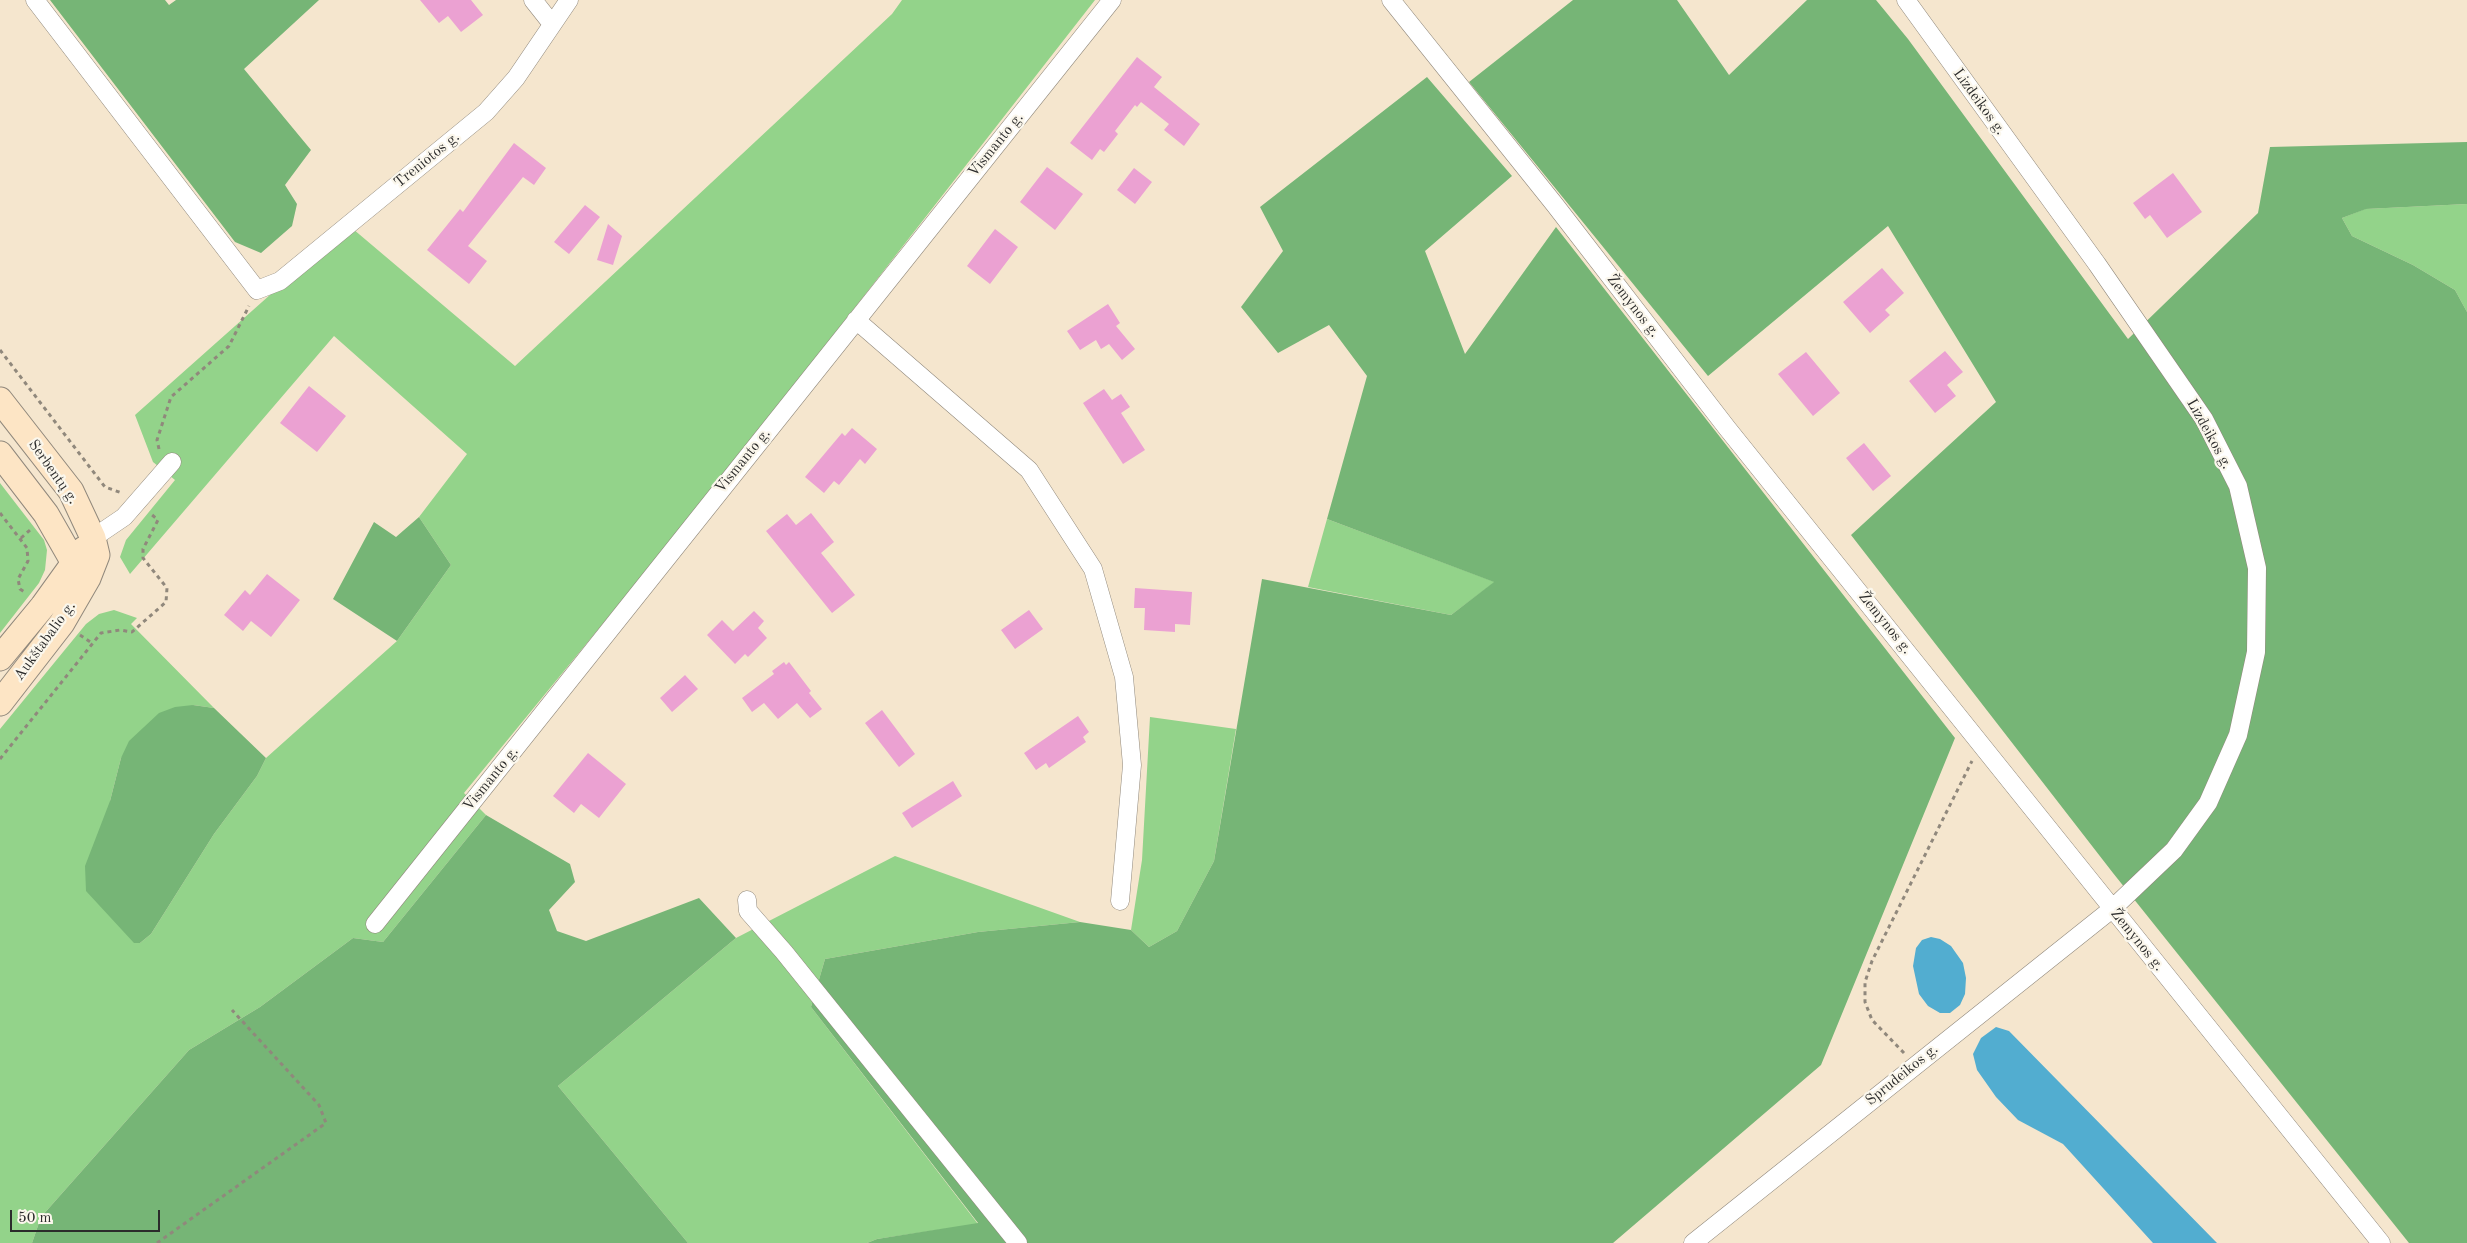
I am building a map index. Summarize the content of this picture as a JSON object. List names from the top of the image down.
{
  "streets": {
    "main road": ["Serbentų g.", "Aukštabalio g."],
    "street": [
      "Lizdeikos g.",
      "Vismanto g.",
      "Treniotos g.",
      "Žemynos g.",
      "Sprudeikos g."
    ]
  },
  "crossings": [
    ["Lizdeikos g.", "Žemynos g."],
    ["Lizdeikos g.", "Sprudeikos g."],
    ["Žemynos g.", "Sprudeikos g."],
    ["Serbentų g.", "Aukštabalio g."]
  ],
  "scale_bar": "50 m"
}
